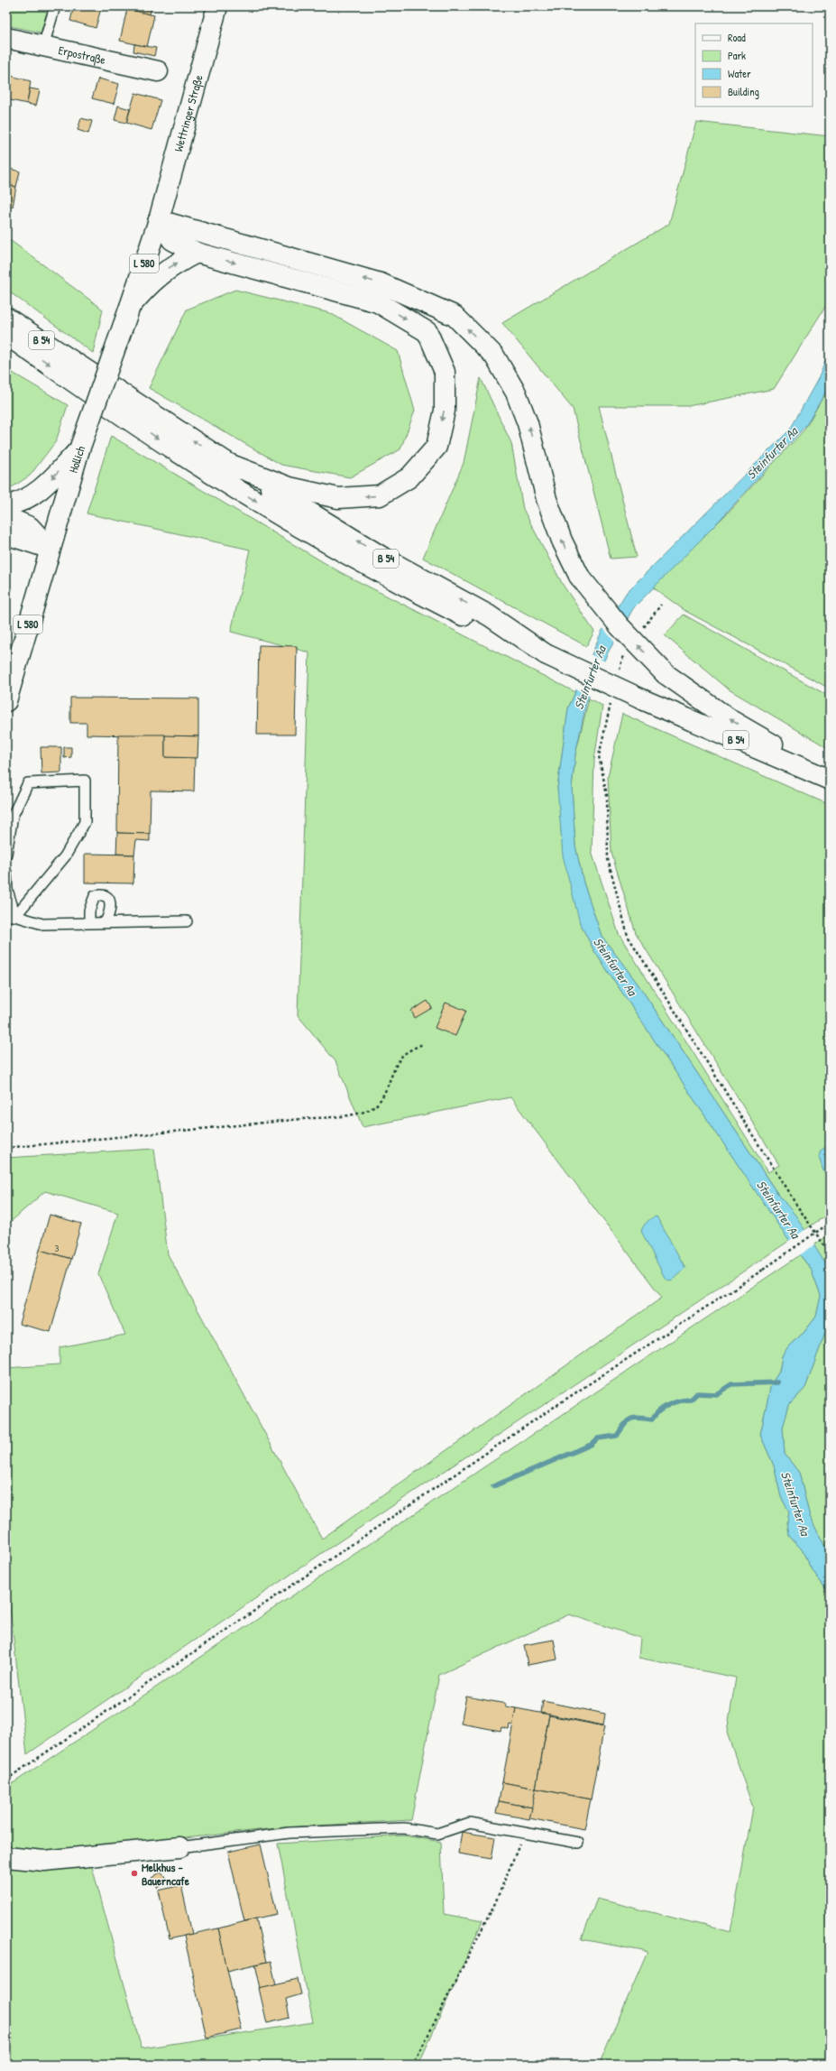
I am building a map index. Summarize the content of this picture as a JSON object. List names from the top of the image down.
{
  "streets": {
    "main road": [
      "Erpostraße",
      "Wettringer Straße",
      "L 580",
      "B 54",
      "Hollich"
    ]
  },
  "crossings": [
    ["Wettringer Straße", "Hollich"]
  ],
  "water": ["Steinfurter Aa"],
  "places": ["Melkhus - Bauerncafe"],
  "house_numbers": ["3"],
  "legend": [
    "Road",
    "Park",
    "Water",
    "Building"
  ]
}
